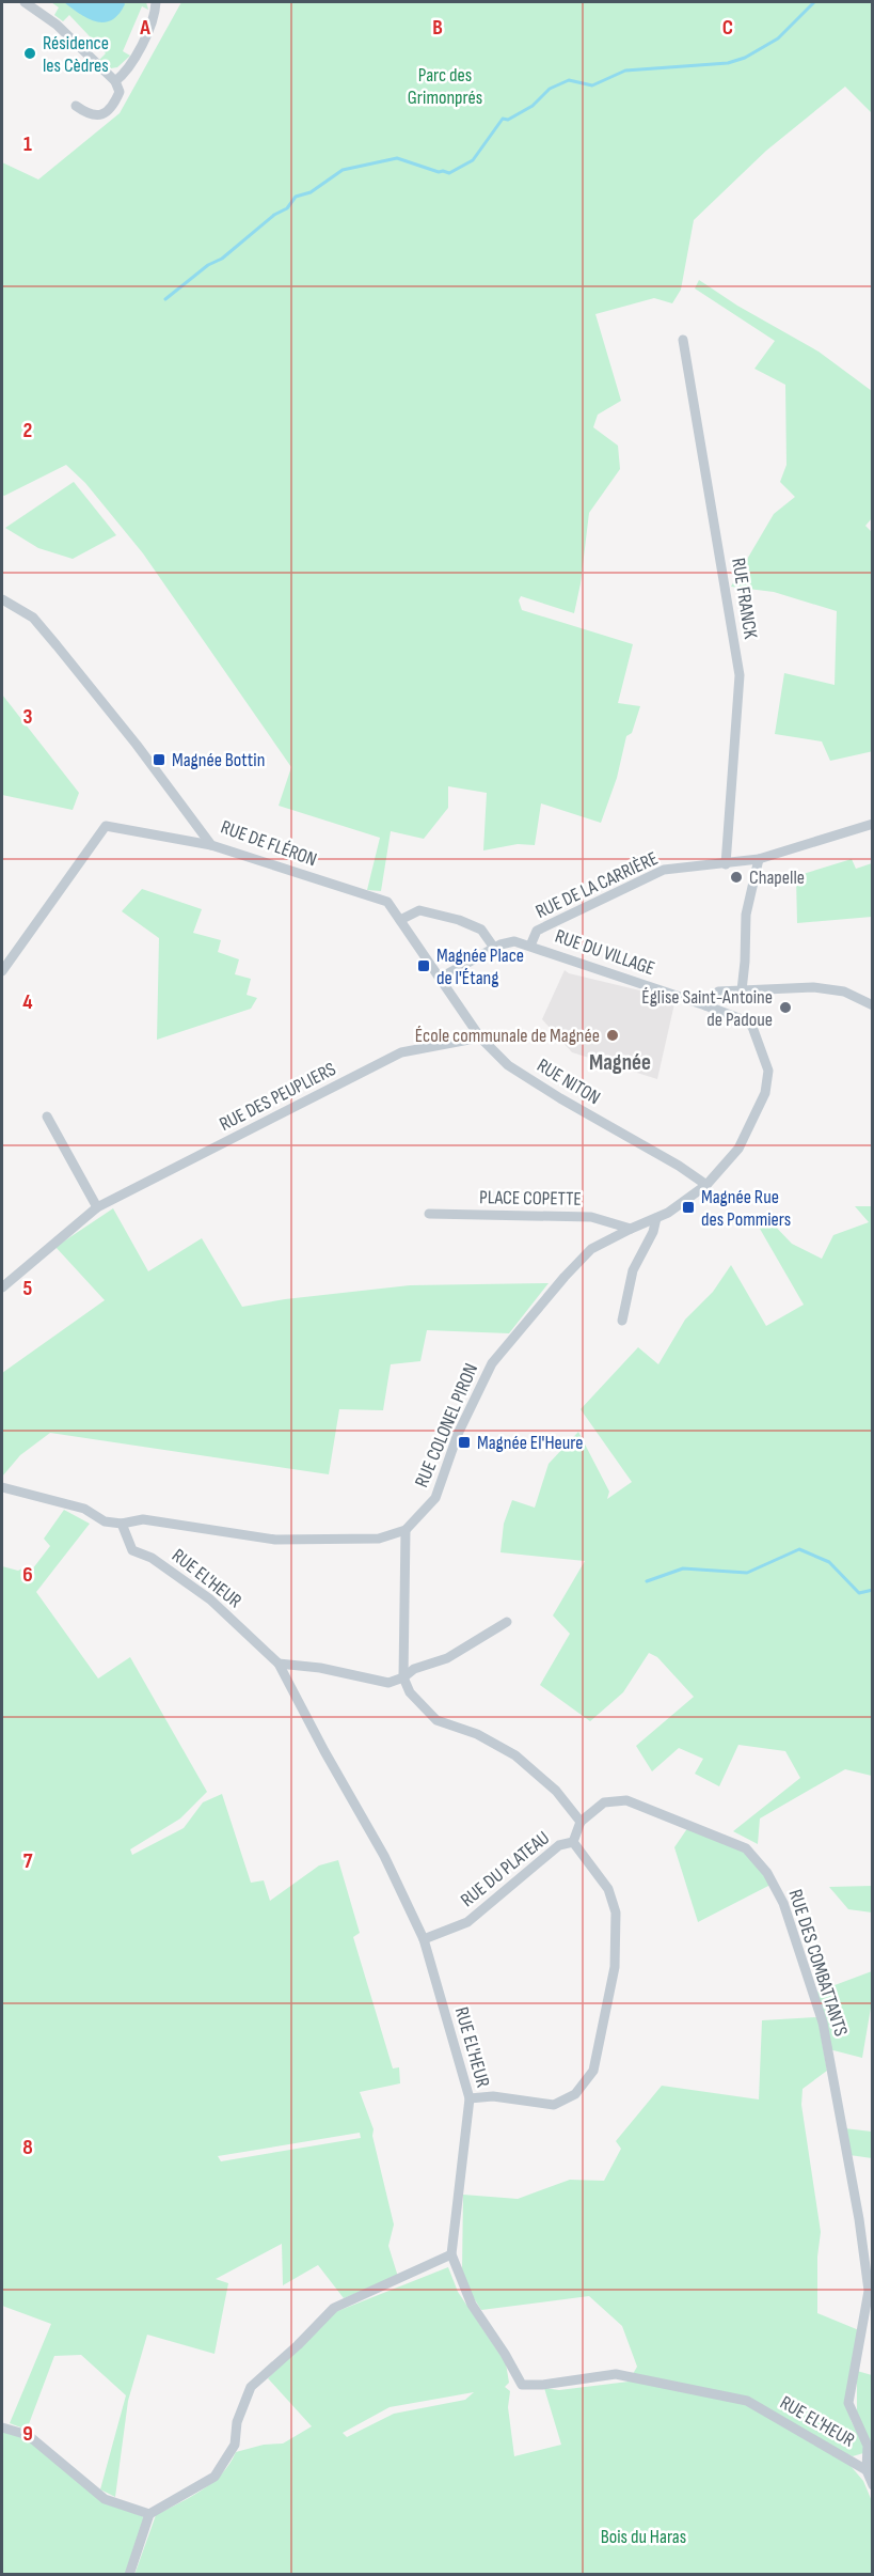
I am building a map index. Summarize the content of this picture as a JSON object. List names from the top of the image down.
{
  "streets": {
    "street": [
      "RUE FRANCK",
      "RUE DE FLÉRON",
      "RUE DE LA CARRIÈRE",
      "RUE DU VILLAGE",
      "RUE NITON",
      "RUE DES PEUPLIERS",
      "PLACE COPETTE",
      "RUE COLONEL PIRON",
      "RUE EL'HEUR",
      "RUE DU PLATEAU",
      "RUE DES COMBATTANTS"
    ]
  },
  "crossings": [
    ["RUE FRANCK", "RUE DE LA CARRIÈRE"],
    ["RUE DE FLÉRON", "RUE NITON"],
    ["RUE DE LA CARRIÈRE", "RUE DU VILLAGE"],
    ["RUE DU VILLAGE", "RUE COLONEL PIRON"],
    ["RUE NITON", "RUE DES PEUPLIERS"],
    ["RUE NITON", "RUE COLONEL PIRON"],
    ["PLACE COPETTE", "RUE COLONEL PIRON"],
    ["RUE EL'HEUR", "RUE DU PLATEAU"],
    ["RUE EL'HEUR", "RUE DES COMBATTANTS"]
  ],
  "districts": ["Magnée"],
  "parks": ["Parc des Grimonprés", "Bois du Haras"],
  "places": {
    "other": [
      "Résidence les Cèdres",
      "Chapelle",
      "Église Saint-Antoine de Padoue",
      "École communale de Magnée"
    ],
    "transit": [
      "Magnée Bottin",
      "Magnée Place de l'Étang",
      "Magnée Rue des Pommiers",
      "Magnée El'Heure"
    ]
  },
  "grid": {
    "columns": ["A", "B", "C"],
    "rows": [
      "1",
      "2",
      "3",
      "4",
      "5",
      "6",
      "7",
      "8",
      "9"
    ]
  }
}
